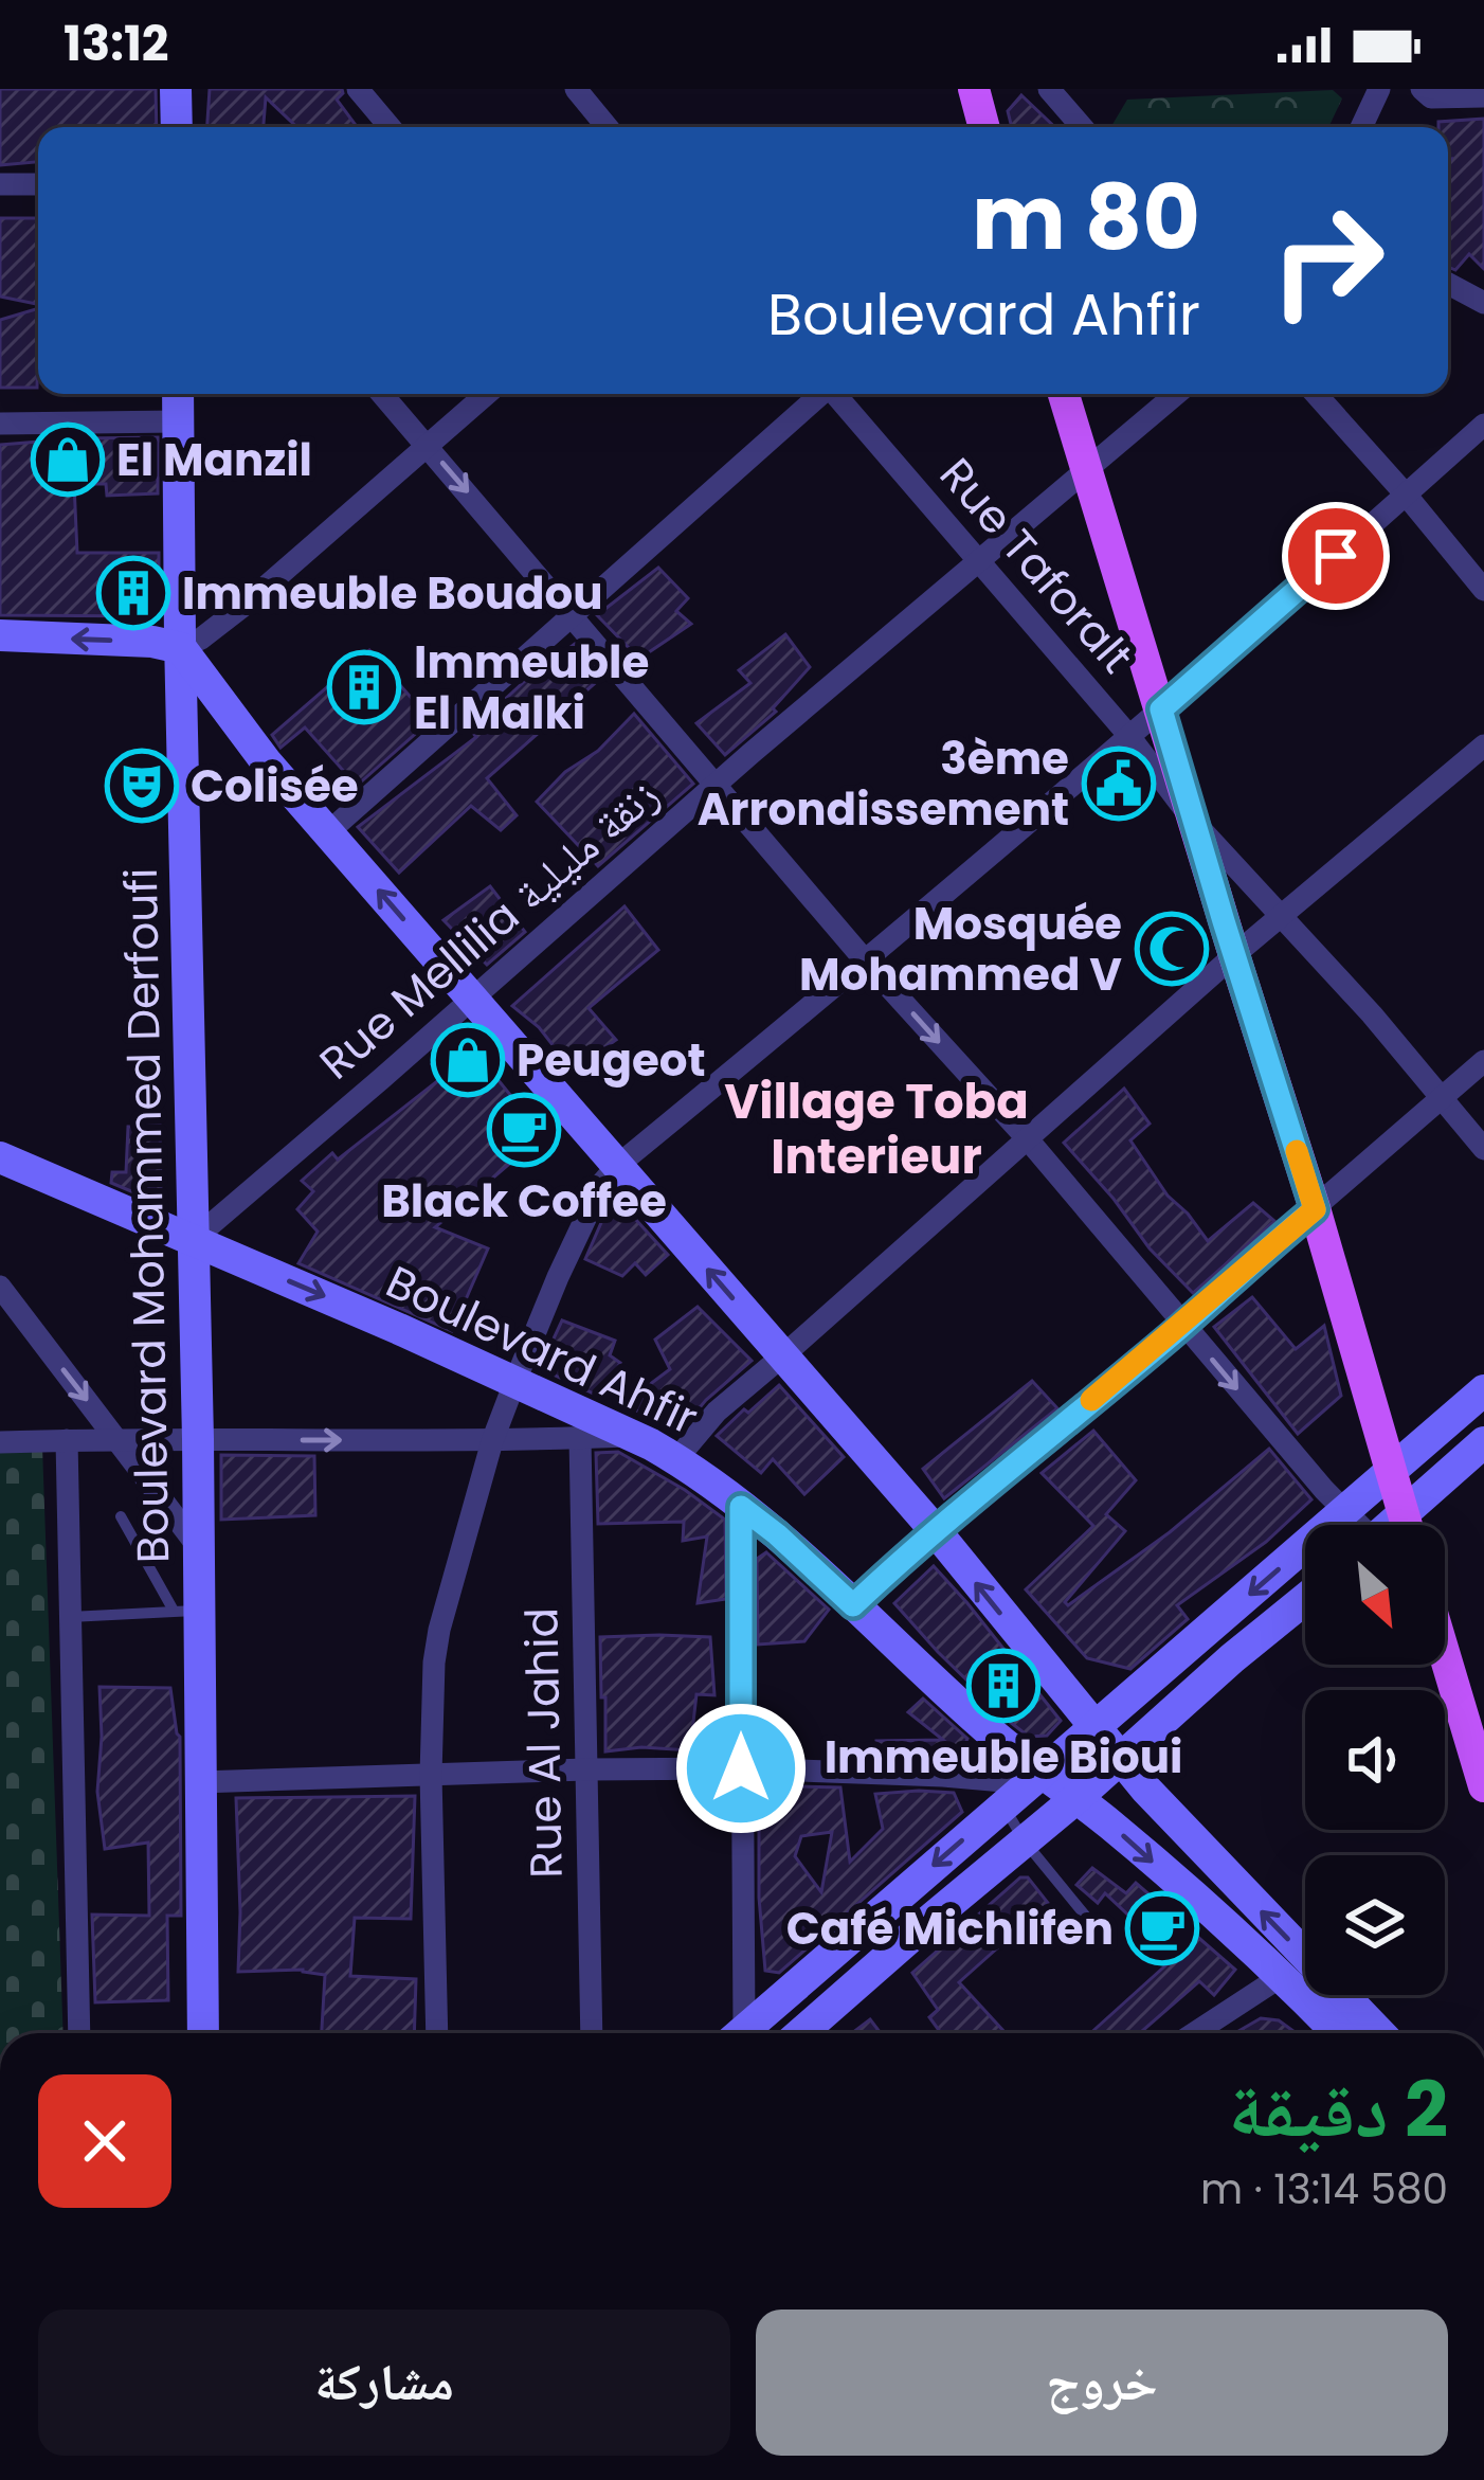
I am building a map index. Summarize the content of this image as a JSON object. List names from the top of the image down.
{
  "streets": {
    "street": [
      "Rue Taforalt",
      "Rue Mellilia زنقة مليلية",
      "Boulevard Mohammed Derfoufi",
      "Boulevard Ahfir",
      "Rue Al Jahid"
    ]
  },
  "crossings": [
    ["Rue Taforalt", "Rue Mellilia زنقة مليلية"],
    ["Rue Mellilia زنقة مليلية", "Boulevard Mohammed Derfoufi"],
    ["Rue Mellilia زنقة مليلية", "Boulevard Ahfir"],
    ["Boulevard Mohammed Derfoufi", "Boulevard Ahfir"]
  ],
  "districts": ["Village Toba Interieur"],
  "places": {
    "shop": ["El Manzil", "Peugeot"],
    "building": ["Immeuble Boudou", "Immeuble El Malki", "Immeuble Bioui"],
    "public building": ["3ème Arrondissement"],
    "theatre": ["Colisée"],
    "mosque": ["Mosquée Mohammed V"],
    "cafe": ["Black Coffee", "Café Michlifen"]
  },
  "north": "bottom right",
  "page": {
    "status": "13:12",
    "turn": ["80 m", "Boulevard Ahfir"],
    "heading": ["2 دقيقة", "580 m · 13:14"],
    "buttons": ["خروج", "مشاركة"]
  }
}
